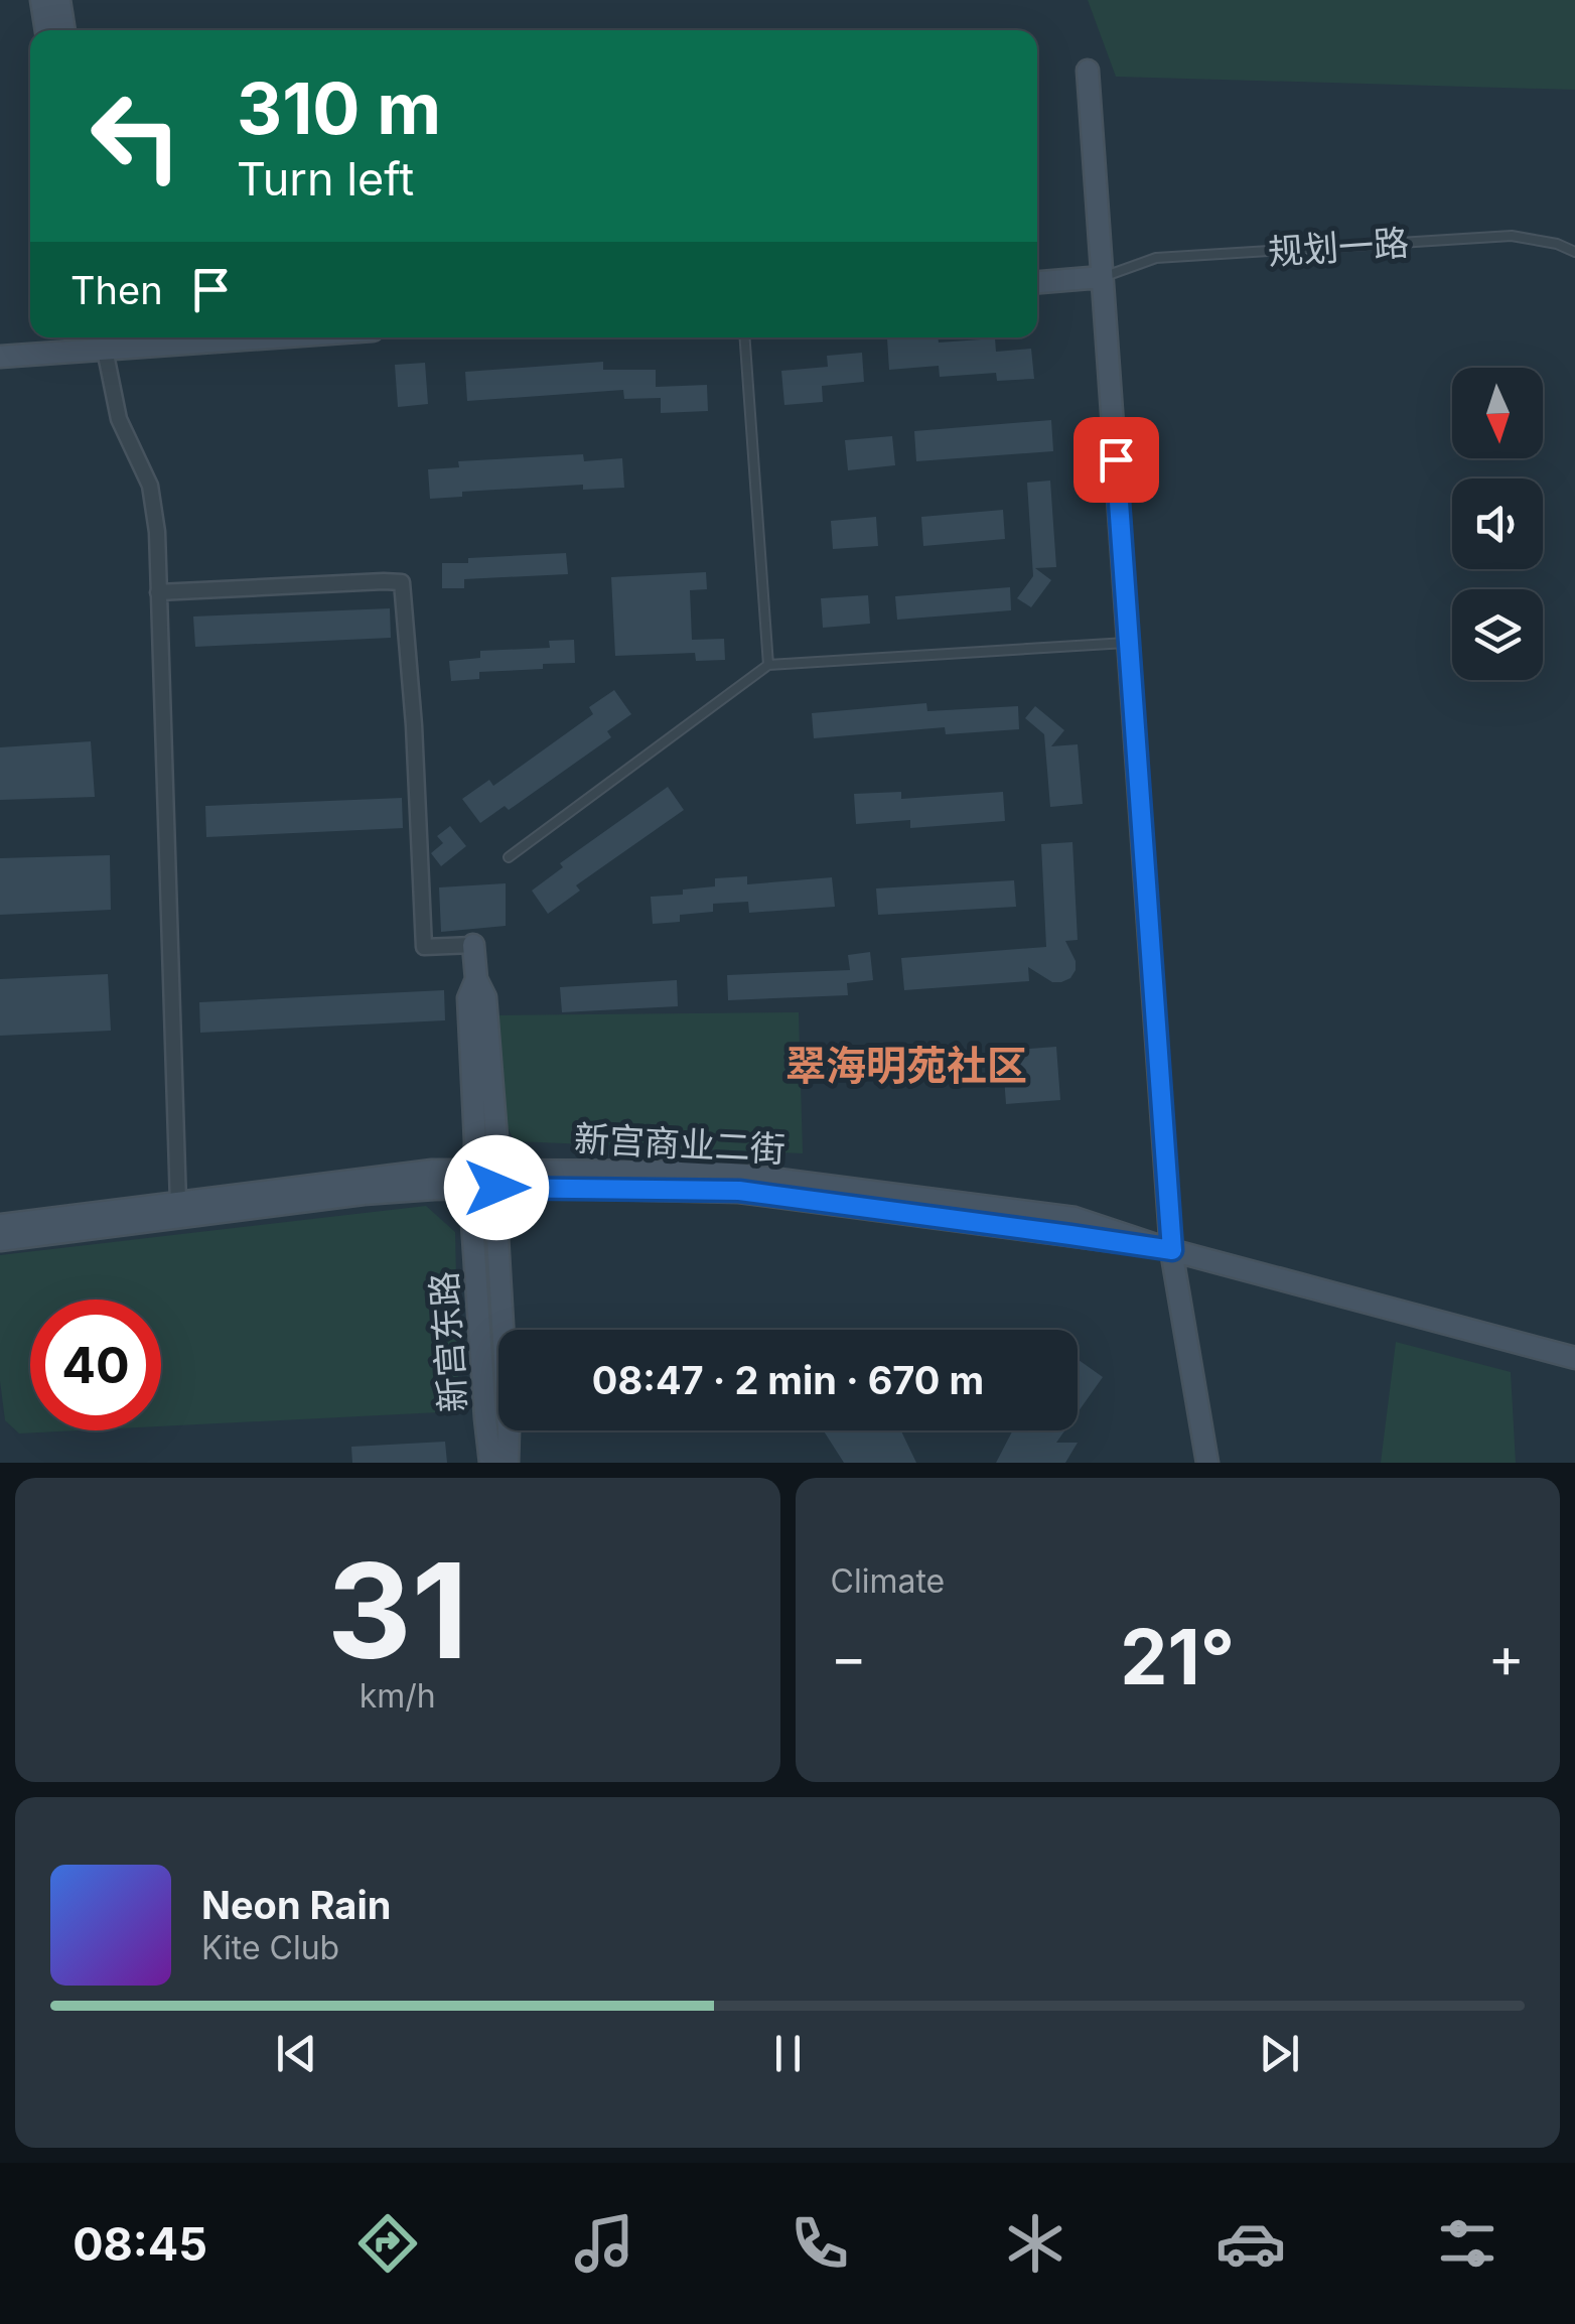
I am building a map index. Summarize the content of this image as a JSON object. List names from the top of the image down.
{
  "streets": {
    "street": ["新宫商业二街", "新宫东路"],
    "lane": ["规划一路"]
  },
  "crossings": [
    ["新宫商业二街", "新宫东路"]
  ],
  "districts": ["翠海明苑社区"],
  "north": "bottom",
  "page": {
    "turn": ["310 m", "Turn left"],
    "then": "Then",
    "limit": "40",
    "trip": "08:47 · 2 min · 670 m",
    "tile": [
      ["31", "km/h"],
      "Climate"
    ],
    "heat": ["−", "21°", "+"],
    "song": ["Neon Rain", "Kite Club"],
    "tabs": "08:45"
  }
}
